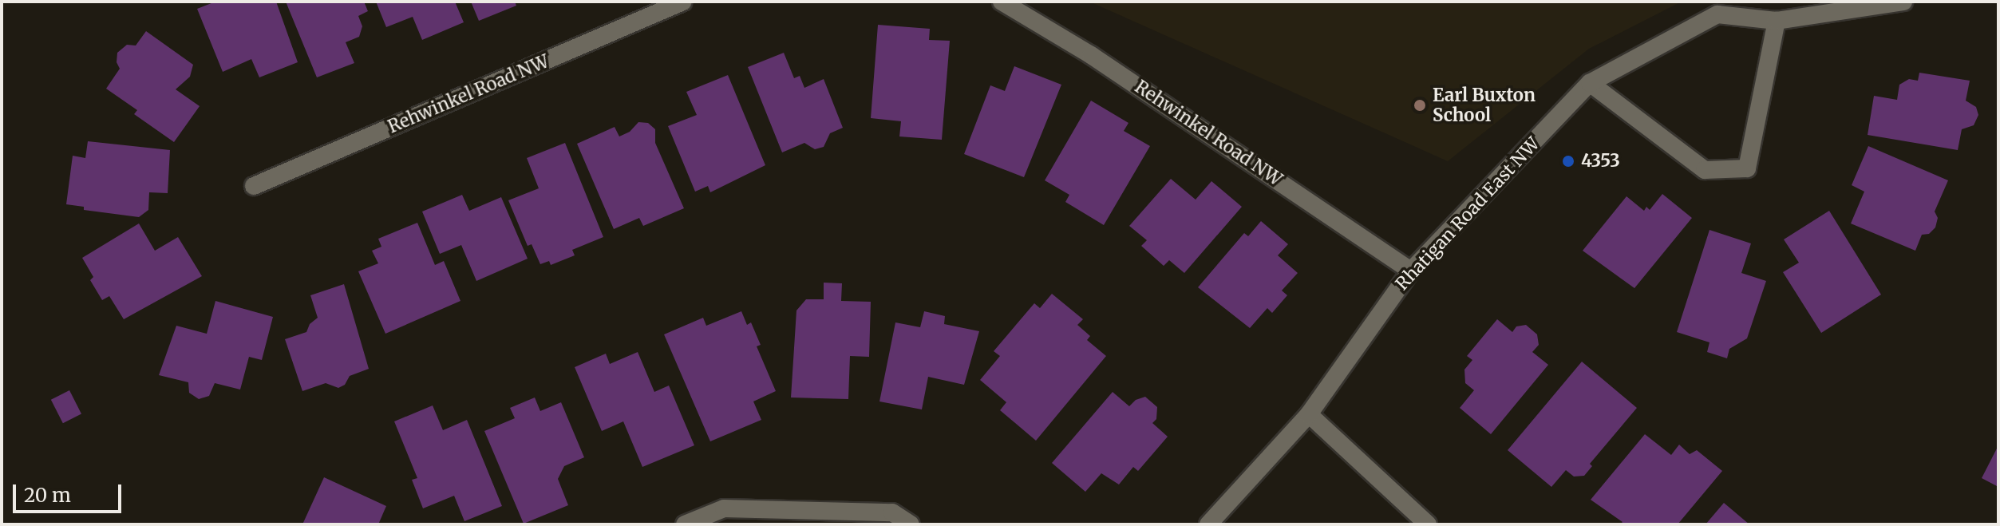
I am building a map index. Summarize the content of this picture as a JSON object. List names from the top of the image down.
{
  "streets": {
    "street": ["Rehwinkel Road NW", "Rhatigan Road East NW"]
  },
  "crossings": [
    ["Rehwinkel Road NW", "Rhatigan Road East NW"]
  ],
  "places": ["Earl Buxton School", "4353"],
  "scale_bar": "20 m"
}
